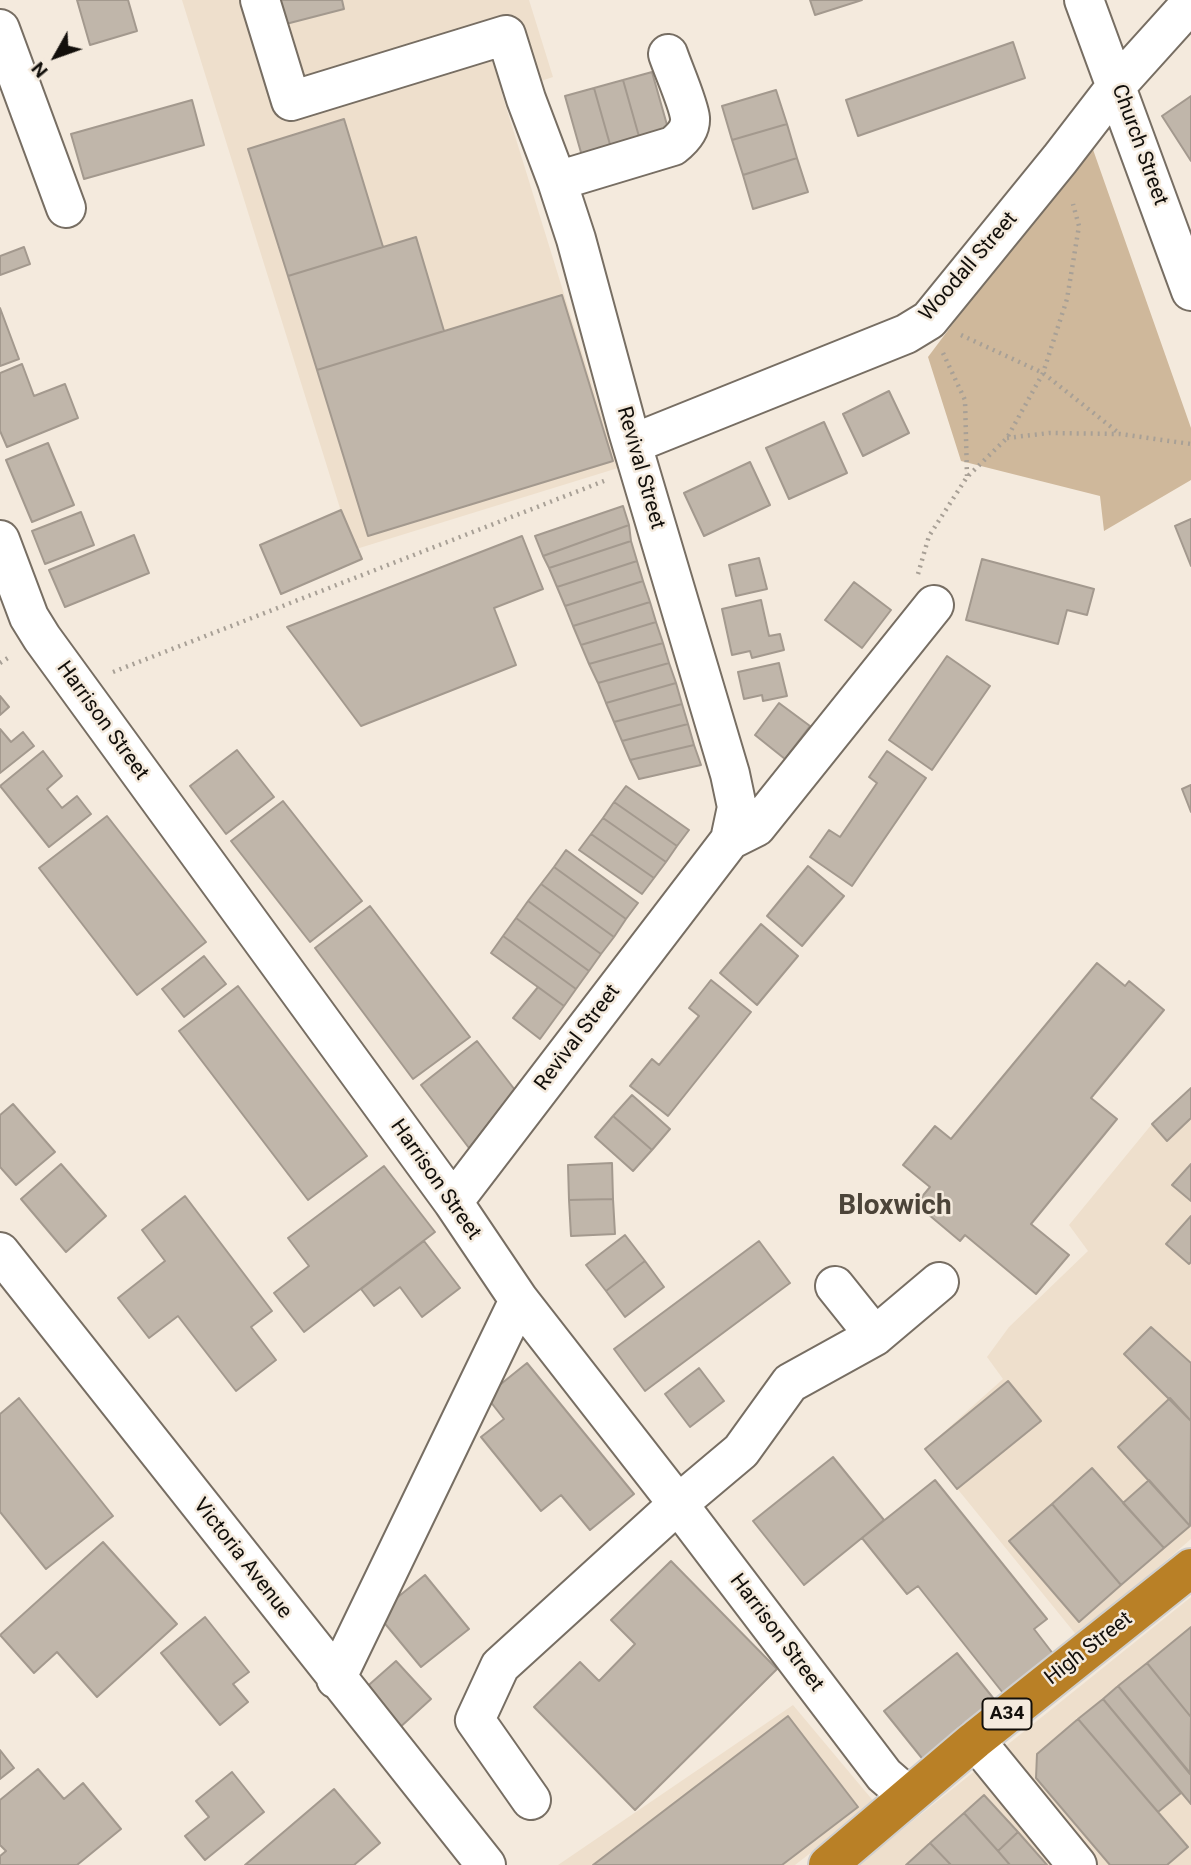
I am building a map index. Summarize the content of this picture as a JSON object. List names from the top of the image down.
{
  "streets": {
    "highway": ["High Street", "A34"],
    "street": [
      "Church Street",
      "Woodall Street",
      "Revival Street",
      "Harrison Street",
      "Victoria Avenue"
    ]
  },
  "crossings": [
    ["Church Street", "Woodall Street"],
    ["Woodall Street", "Revival Street"],
    ["Revival Street", "Harrison Street"],
    ["Harrison Street", "High Street"]
  ],
  "districts": ["Bloxwich"],
  "north": "bottom left"
}
